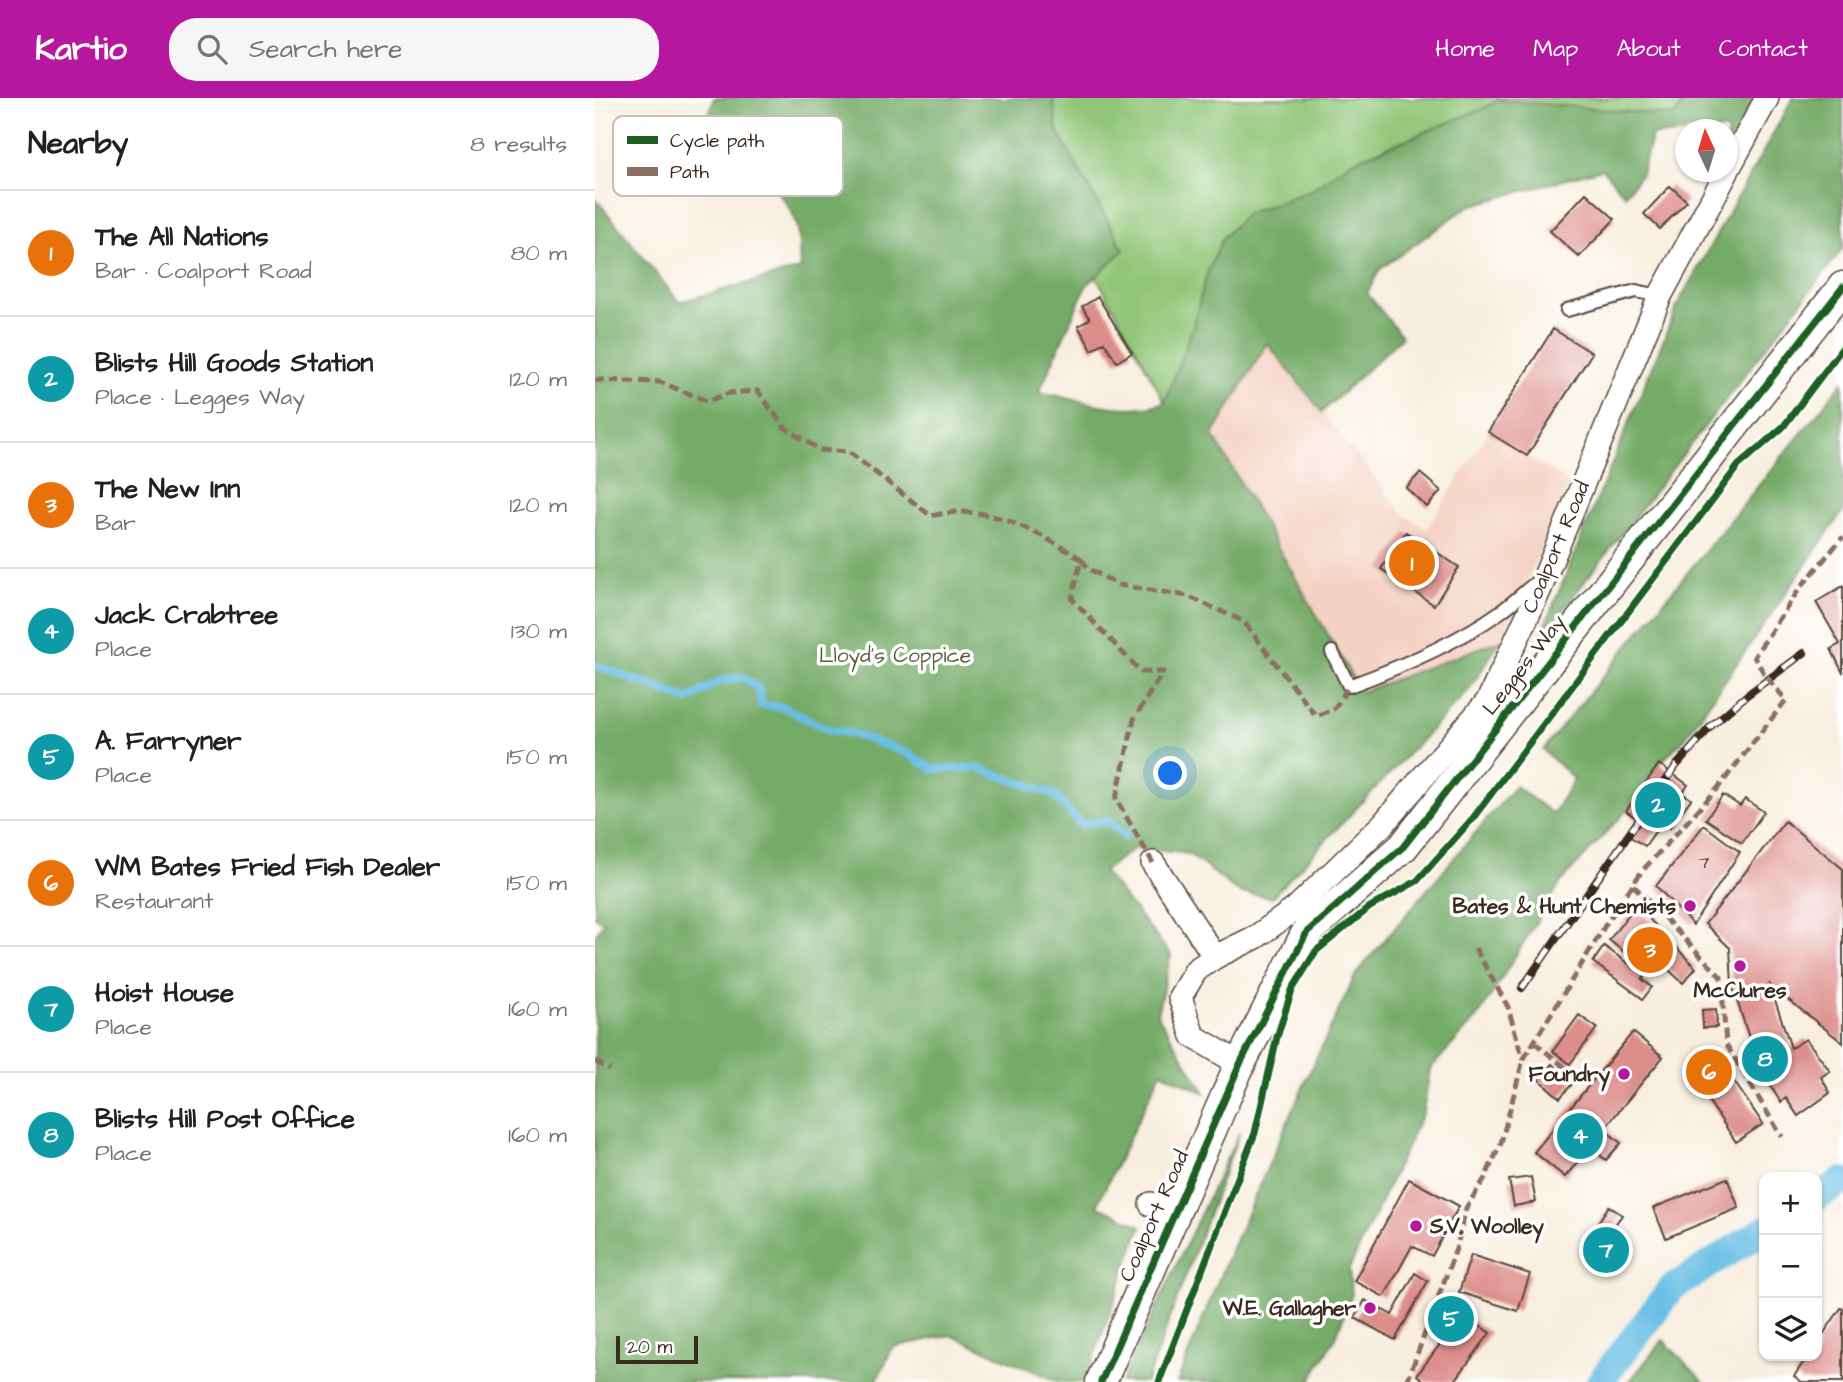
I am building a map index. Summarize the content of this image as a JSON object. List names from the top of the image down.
{
  "streets": {
    "street": ["Coalport Road", "Legges Way"]
  },
  "crossings": [
    ["Coalport Road", "Legges Way"]
  ],
  "parks": ["Lloyd's Coppice"],
  "places": [
    "Bates & Hunt Chemists",
    "McClures",
    "Foundry",
    "S.V. Woolley",
    "W.E. Gallagher"
  ],
  "house_numbers": ["7"],
  "legend": ["Cycle path", "Path"],
  "scale_bar": "20 m",
  "north": "top",
  "page": {
    "header": "Kartio",
    "search": "Search here",
    "nav": [
      "Home",
      "Map",
      "About",
      "Contact"
    ],
    "heading": ["Nearby", "8 results"],
    "list": [
      {
        "mark": "1",
        "name": "The All Nations",
        "note": "Bar · Coalport Road",
        "value": "80 m"
      },
      {
        "mark": "2",
        "name": "Blists Hill Goods Station",
        "note": "Place · Legges Way",
        "value": "120 m"
      },
      {
        "mark": "3",
        "name": "The New Inn",
        "note": "Bar",
        "value": "120 m"
      },
      {
        "mark": "4",
        "name": "Jack Crabtree",
        "note": "Place",
        "value": "130 m"
      },
      {
        "mark": "5",
        "name": "A. Farryner",
        "note": "Place",
        "value": "150 m"
      },
      {
        "mark": "6",
        "name": "WM Bates Fried Fish Dealer",
        "note": "Restaurant",
        "value": "150 m"
      },
      {
        "mark": "7",
        "name": "Hoist House",
        "note": "Place",
        "value": "160 m"
      },
      {
        "mark": "8",
        "name": "Blists Hill Post Office",
        "note": "Place",
        "value": "160 m"
      }
    ],
    "pins": [
      "1",
      "2",
      "3",
      "8",
      "6",
      "4",
      "7",
      "5"
    ],
    "map_buttons": ["+", "−"],
    "scale": "20 m"
  }
}
